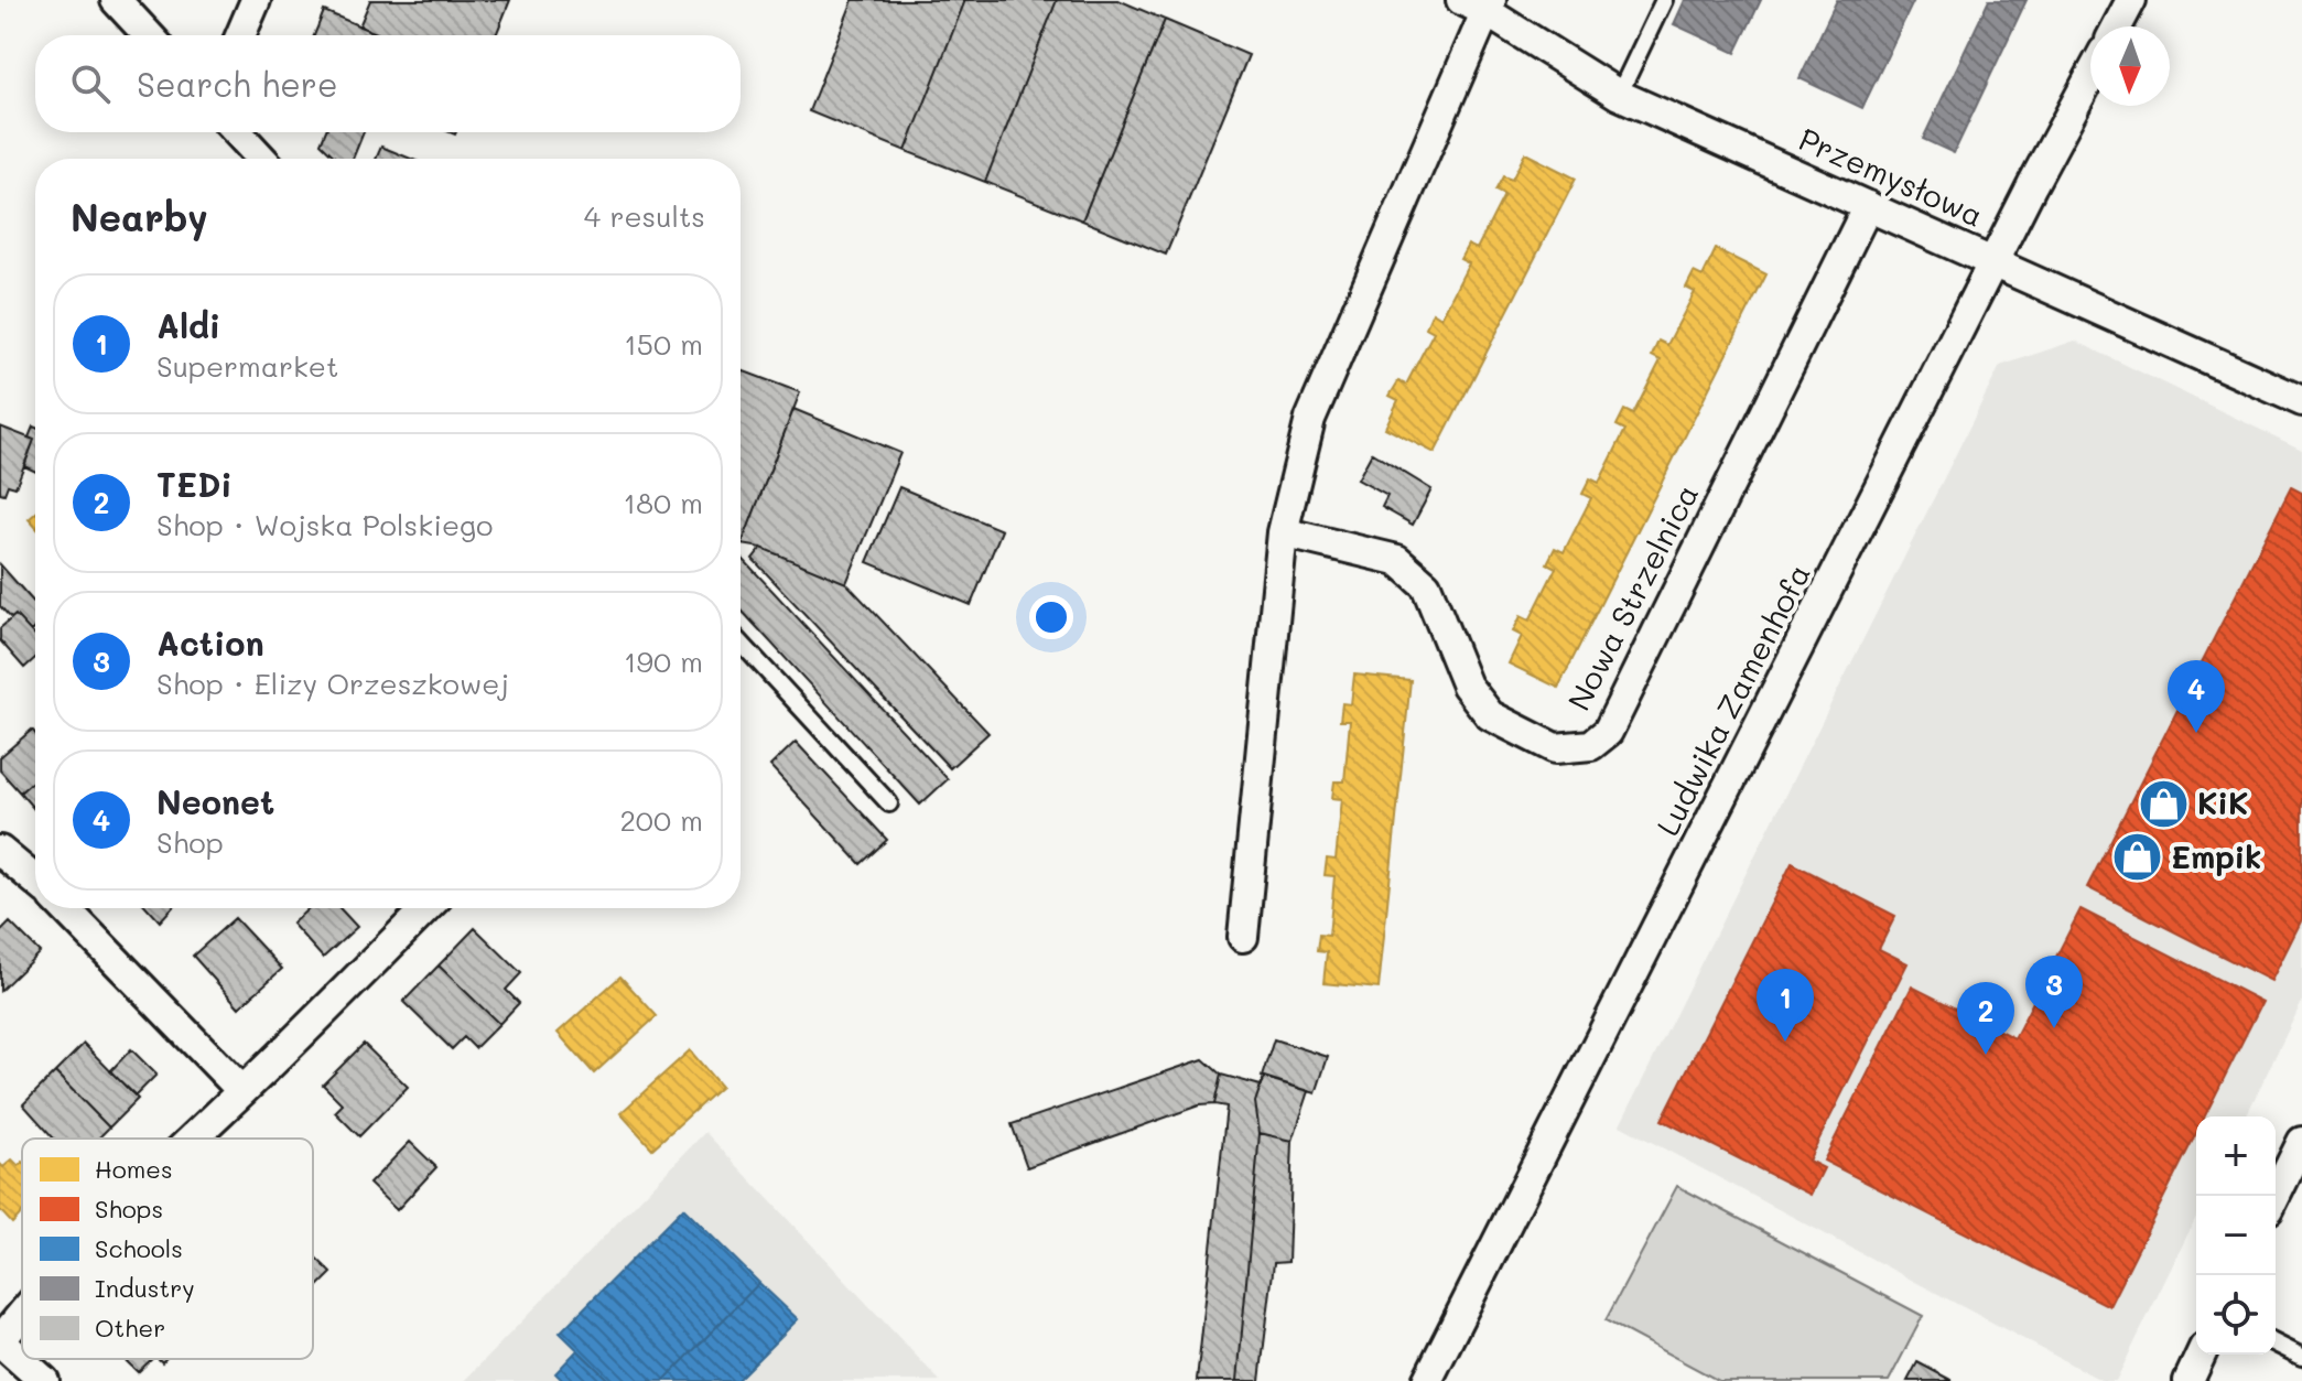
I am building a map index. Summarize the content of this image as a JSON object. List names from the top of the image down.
{
  "streets": {
    "street": ["Przemysłowa", "Nowa Strzelnica", "Ludwika Zamenhofa"]
  },
  "crossings": [
    ["Przemysłowa", "Nowa Strzelnica"],
    ["Przemysłowa", "Ludwika Zamenhofa"]
  ],
  "places": {
    "shop": ["KiK", "Empik"]
  },
  "legend": [
    "Homes",
    "Shops",
    "Schools",
    "Industry",
    "Other"
  ],
  "north": "bottom",
  "page": {
    "search": "Search here",
    "heading": ["Nearby", "4 results"],
    "list": [
      {
        "mark": "1",
        "name": "Aldi",
        "note": "Supermarket",
        "value": "150 m"
      },
      {
        "mark": "2",
        "name": "TEDi",
        "note": "Shop · Wojska Polskiego",
        "value": "180 m"
      },
      {
        "mark": "3",
        "name": "Action",
        "note": "Shop · Elizy Orzeszkowej",
        "value": "190 m"
      },
      {
        "mark": "4",
        "name": "Neonet",
        "note": "Shop",
        "value": "200 m"
      }
    ],
    "pins": [
      "4",
      "3",
      "1",
      "2"
    ],
    "map_buttons": ["+", "−"]
  }
}
